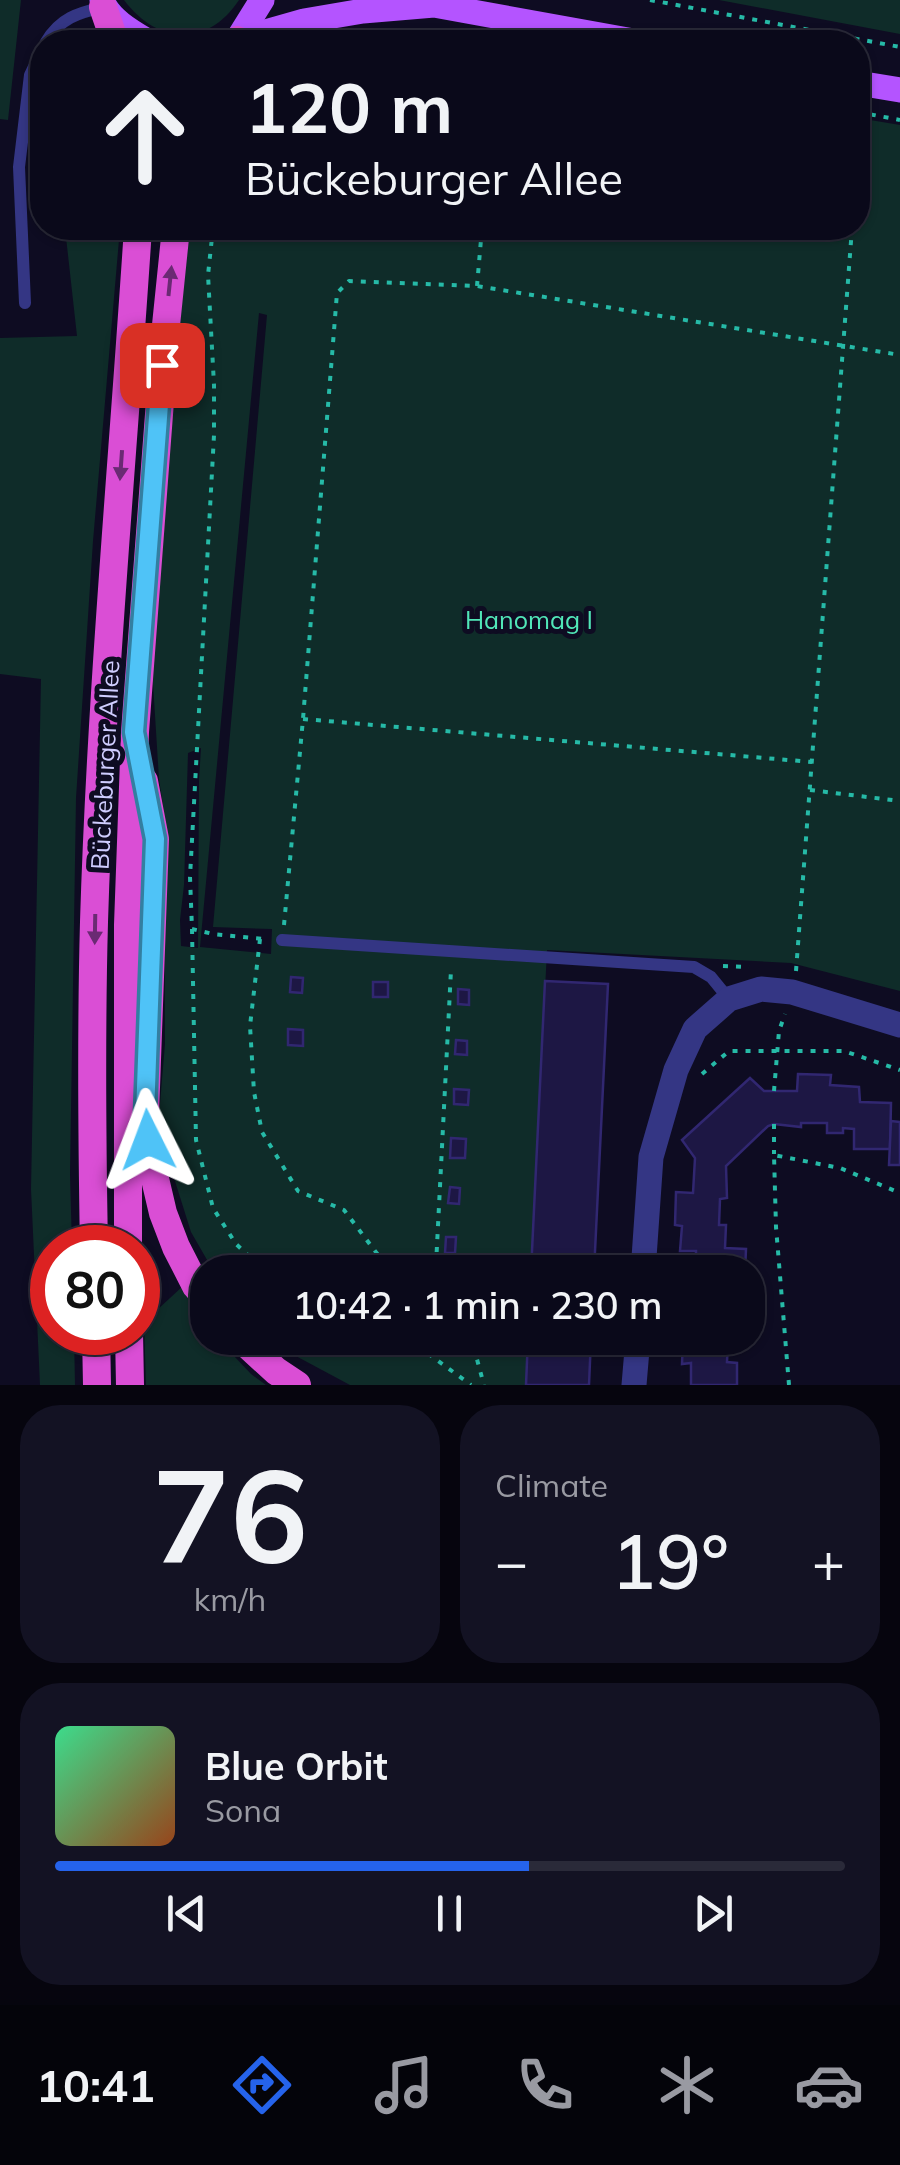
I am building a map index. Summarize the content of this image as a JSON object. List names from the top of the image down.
{
  "streets": {
    "highway": ["Bückeburger Allee"]
  },
  "parks": ["Hanomag I"],
  "page": {
    "turn": ["120 m", "Bückeburger Allee"],
    "limit": "80",
    "trip": "10:42 · 1 min · 230 m",
    "tile": [
      ["76", "km/h"],
      "Climate"
    ],
    "heat": ["−", "19°", "+"],
    "song": ["Blue Orbit", "Sona"],
    "tabs": "10:41"
  }
}
